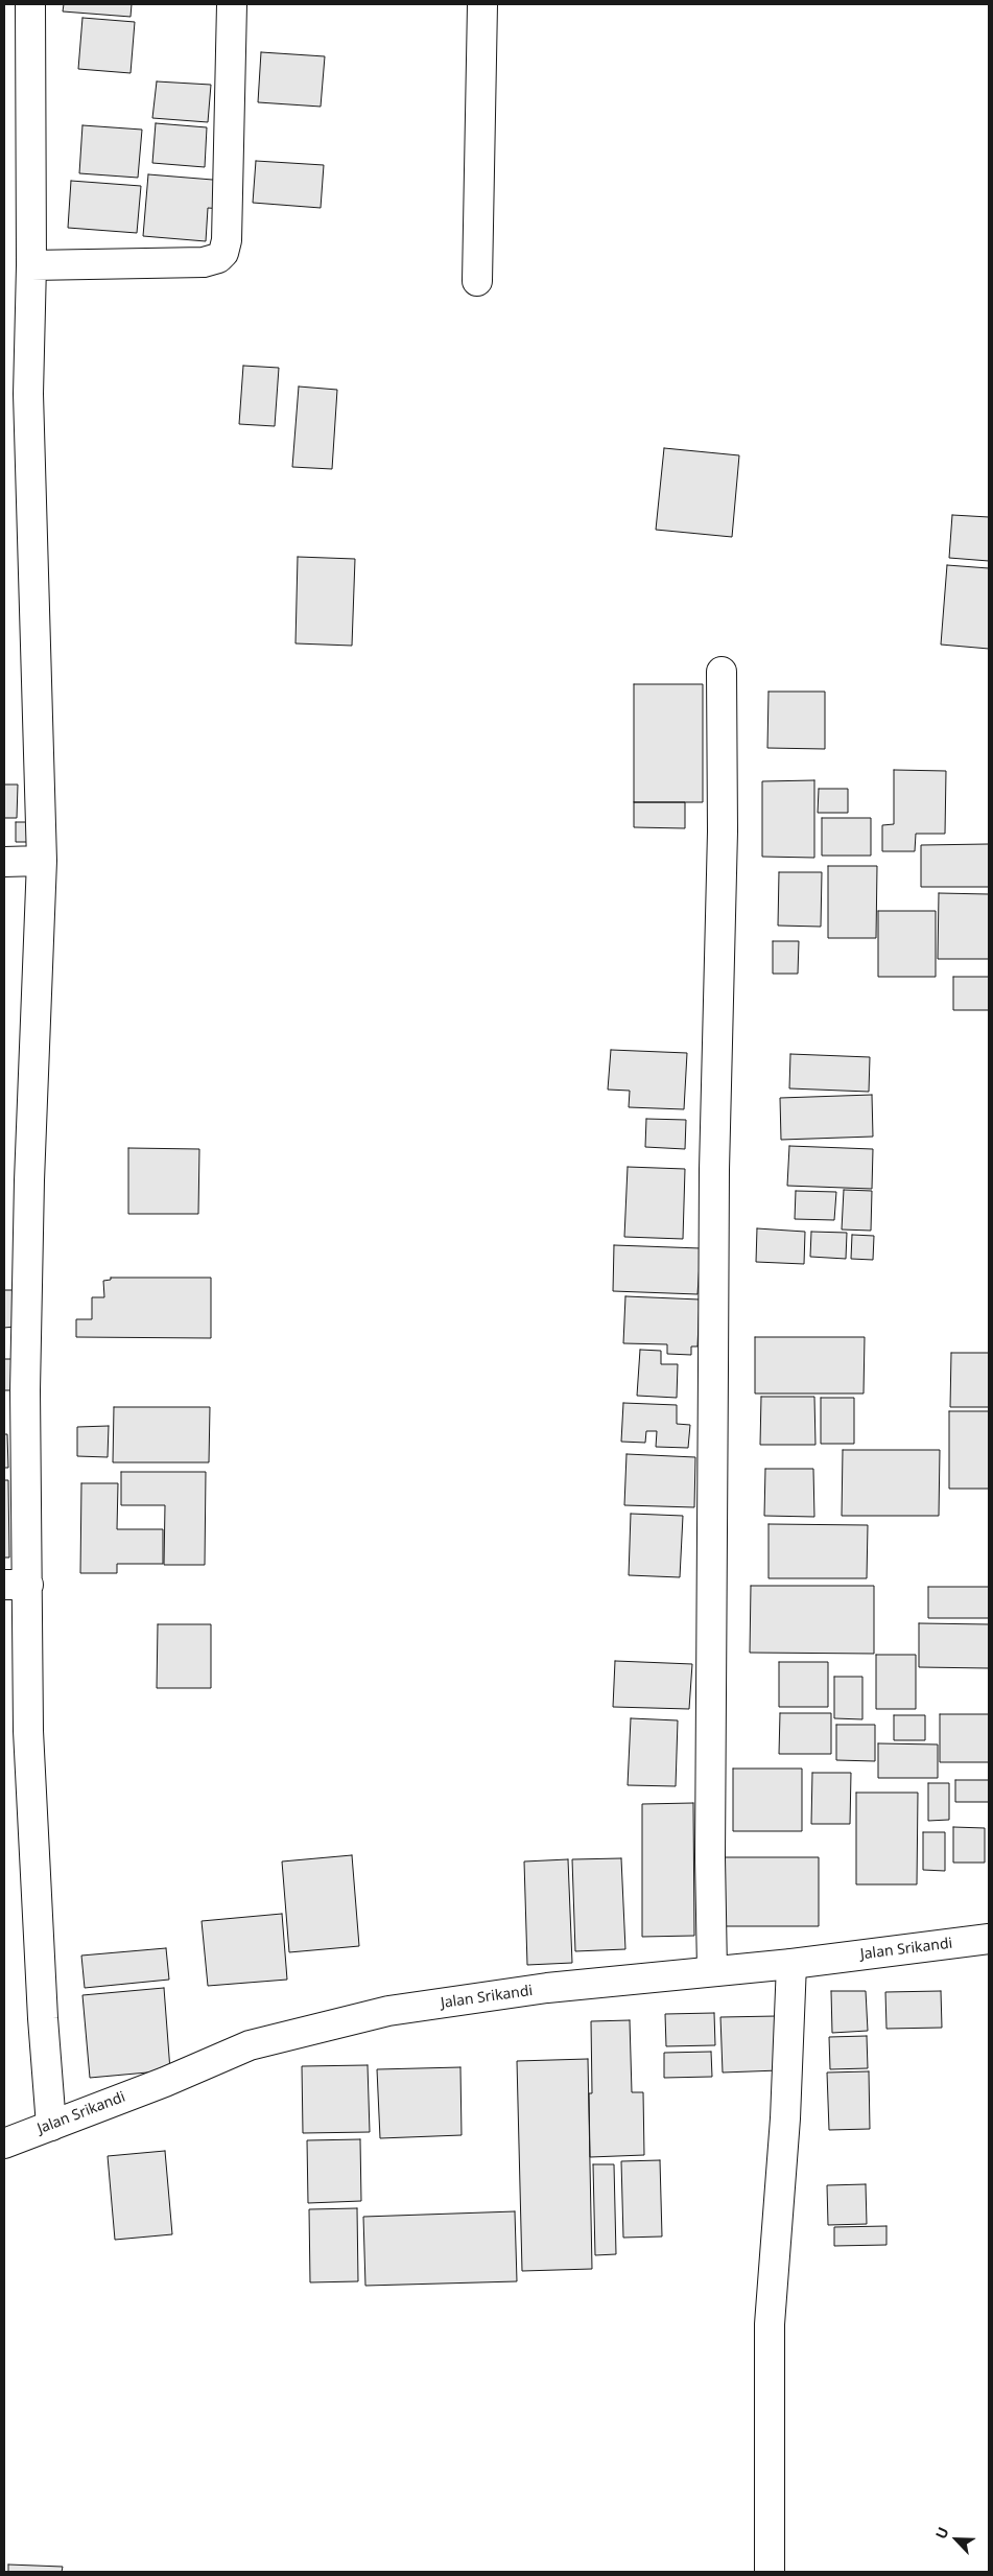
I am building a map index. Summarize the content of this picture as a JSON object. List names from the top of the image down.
{
  "streets": {
    "street": ["Jalan Srikandi"]
  },
  "north": "top left"
}
